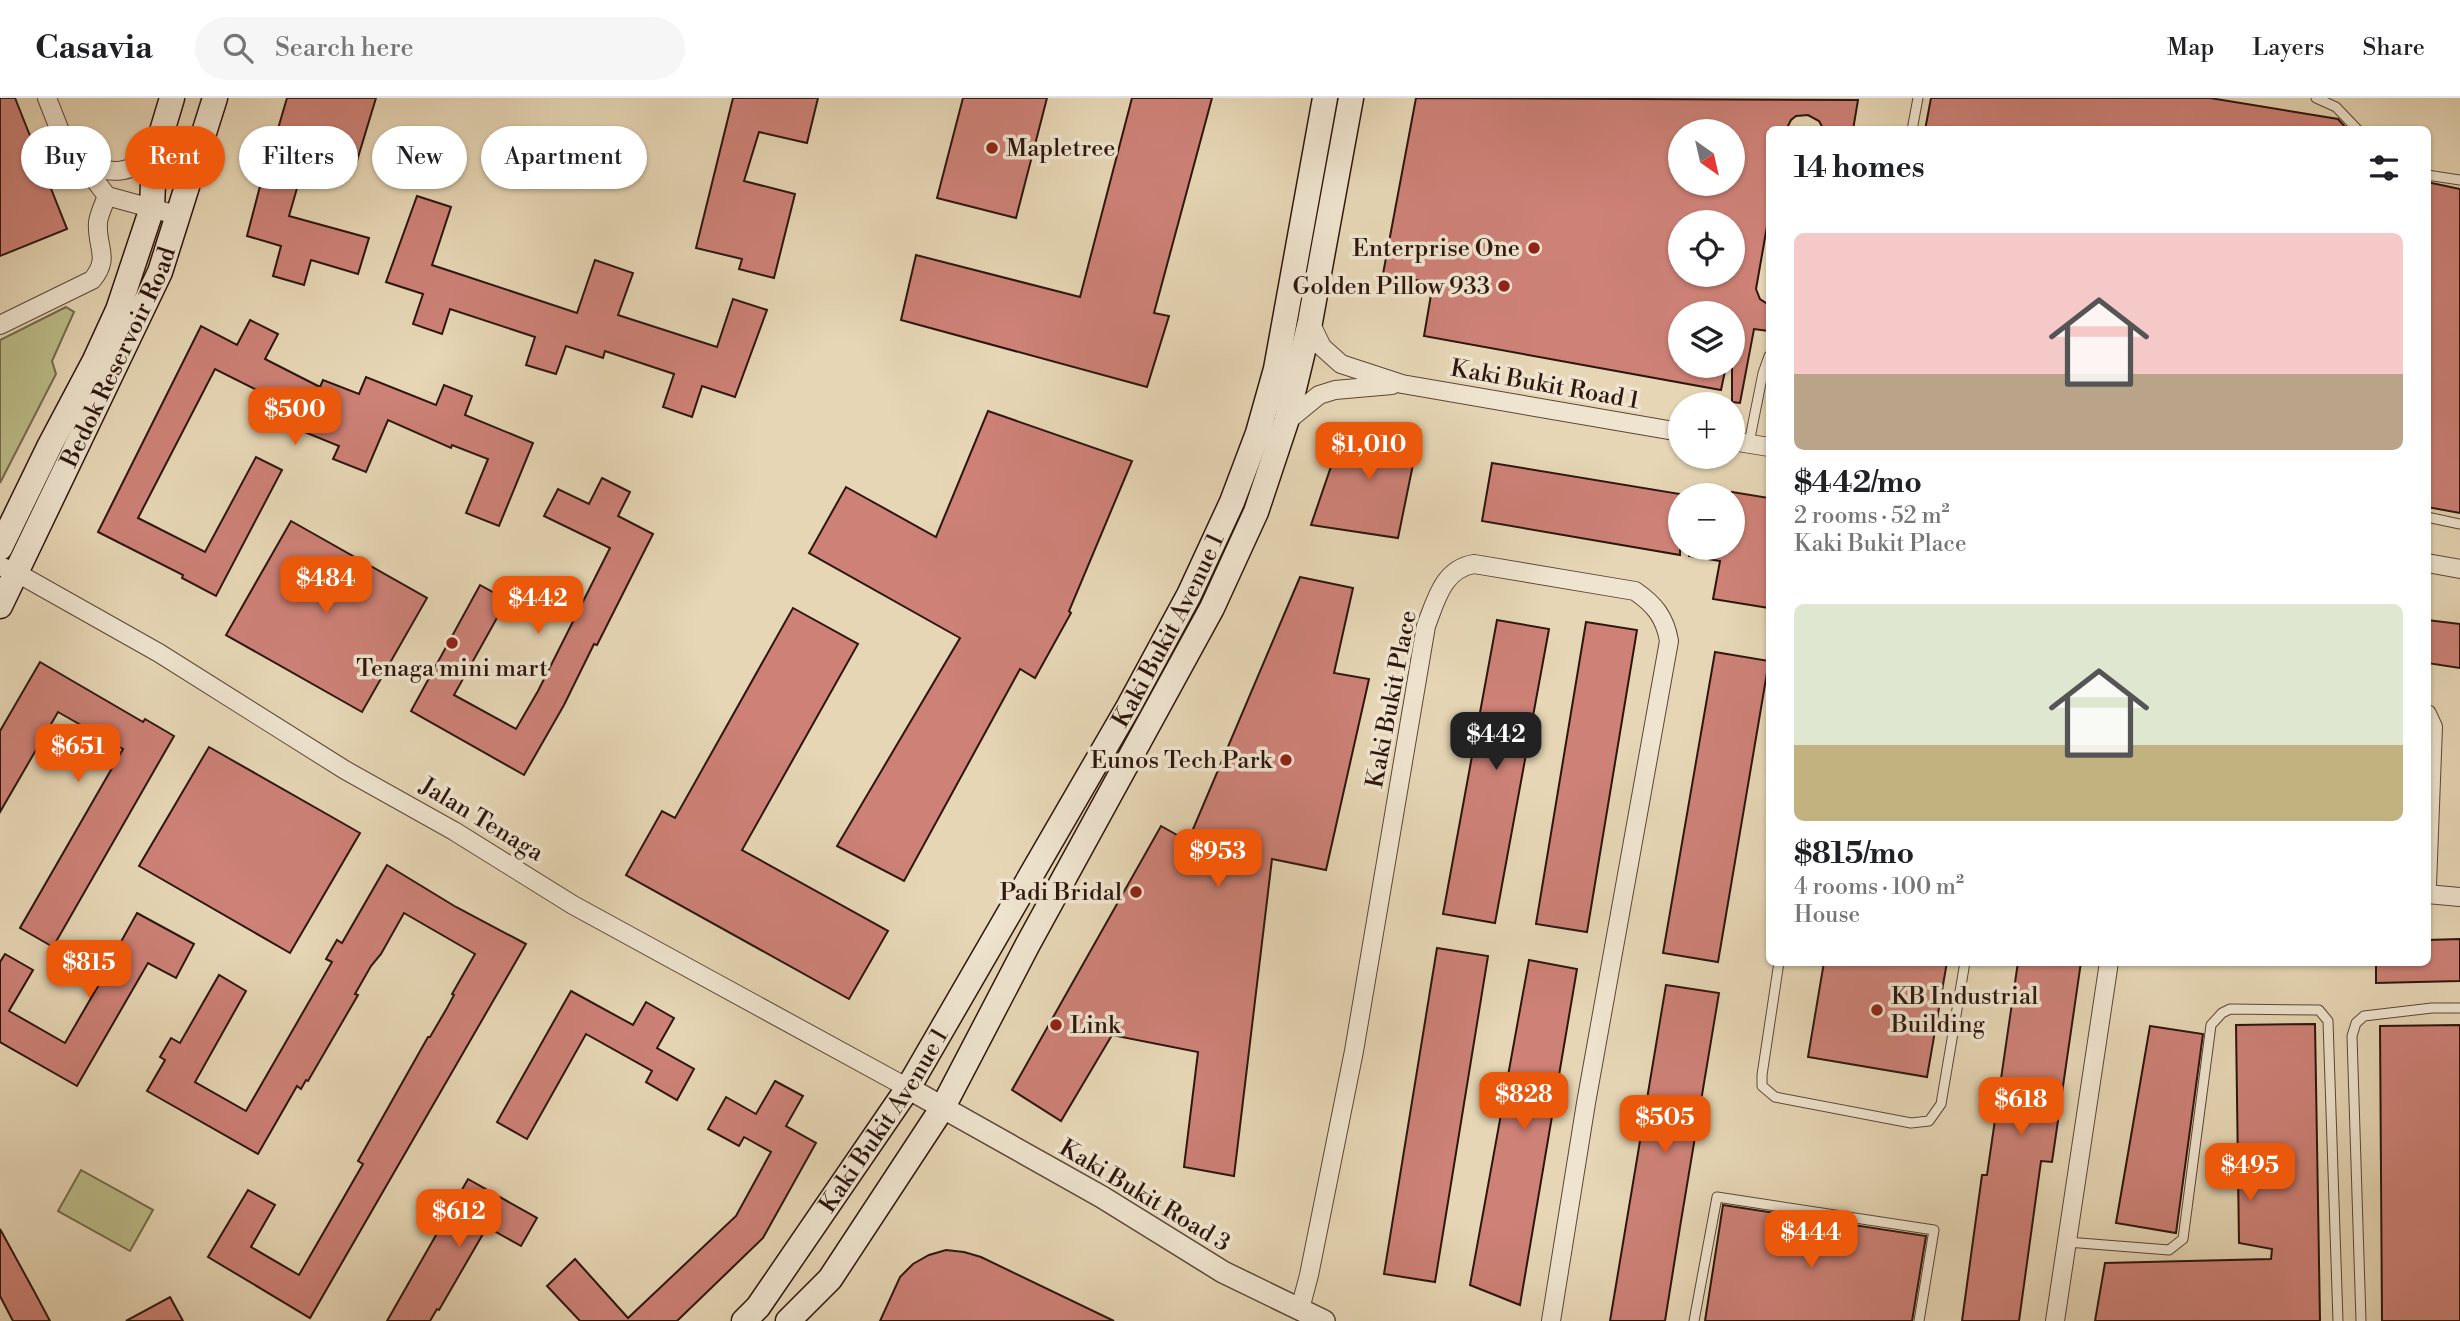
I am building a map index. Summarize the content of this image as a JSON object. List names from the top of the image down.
{
  "streets": {
    "main road": ["Bedok Reservoir Road", "Kaki Bukit Avenue 1"],
    "street": [
      "Kaki Bukit Road 1",
      "Kaki Bukit Place",
      "Jalan Tenaga",
      "Kaki Bukit Road 3"
    ]
  },
  "crossings": [
    ["Bedok Reservoir Road", "Jalan Tenaga"],
    ["Kaki Bukit Road 1", "Kaki Bukit Avenue 1"],
    ["Kaki Bukit Avenue 1", "Jalan Tenaga"],
    ["Kaki Bukit Avenue 1", "Kaki Bukit Road 3"],
    ["Kaki Bukit Place", "Kaki Bukit Road 3"],
    ["Jalan Tenaga", "Kaki Bukit Road 3"]
  ],
  "places": [
    "Mapletree",
    "Enterprise One",
    "Golden Pillow 933",
    "Tenaga mini mart",
    "Eunos Tech Park",
    "Padi Bridal",
    "KB Industrial Building",
    "Link"
  ],
  "north": "bottom right",
  "page": {
    "header": "Casavia",
    "search": "Search here",
    "nav": ["Map", "Layers", "Share"],
    "map_buttons": ["+", "−"],
    "chip": [
      "Buy",
      "Rent",
      "Filters",
      "New",
      "Apartment"
    ],
    "heading": "14 homes",
    "list": [
      {
        "name": "$442/mo",
        "note": "2 rooms · 52 m² · Kaki Bukit Place"
      },
      {
        "name": "$815/mo",
        "note": "4 rooms · 100 m² · House"
      }
    ],
    "price": [
      "$500",
      "$1,010",
      "$484",
      "$442",
      "$442",
      "$651",
      "$953",
      "$815",
      "$828",
      "$618",
      "$505",
      "$495",
      "$612",
      "$444"
    ]
  }
}
